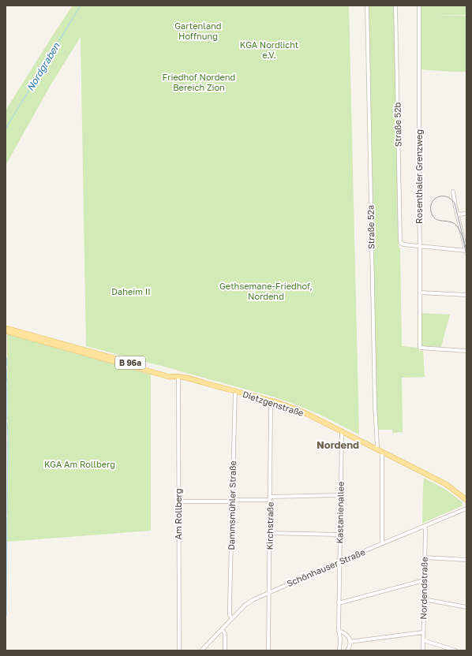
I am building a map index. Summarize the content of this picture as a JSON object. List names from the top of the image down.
{
  "streets": {
    "main road": ["B 96a", "Dietzgenstraße"],
    "street": [
      "Straße 52b",
      "Rosenthaler Grenzweg",
      "Straße 52a",
      "Dammsmühler Straße",
      "Kastanienallee",
      "Am Rollberg",
      "Kirchstraße",
      "Schönhauser Straße",
      "Nordendstraße"
    ]
  },
  "crossings": [
    ["Straße 52b", "Rosenthaler Grenzweg"],
    ["Straße 52a", "Dietzgenstraße"],
    ["Dietzgenstraße", "Dammsmühler Straße"],
    ["Dietzgenstraße", "Kastanienallee"],
    ["Dietzgenstraße", "Am Rollberg"],
    ["Dietzgenstraße", "Kirchstraße"],
    ["Dammsmühler Straße", "Schönhauser Straße"],
    ["Kastanienallee", "Schönhauser Straße"],
    ["Kirchstraße", "Schönhauser Straße"],
    ["Schönhauser Straße", "Nordendstraße"]
  ],
  "districts": ["Nordend"],
  "water": ["Nordgraben"],
  "parks": [
    "Gartenland Hoffnung",
    "KGA Nordlicht e.V.",
    "Friedhof Nordend Bereich Zion",
    "Gethsemane-Friedhof, Nordend",
    "Daheim II",
    "KGA Am Rollberg"
  ]
}
